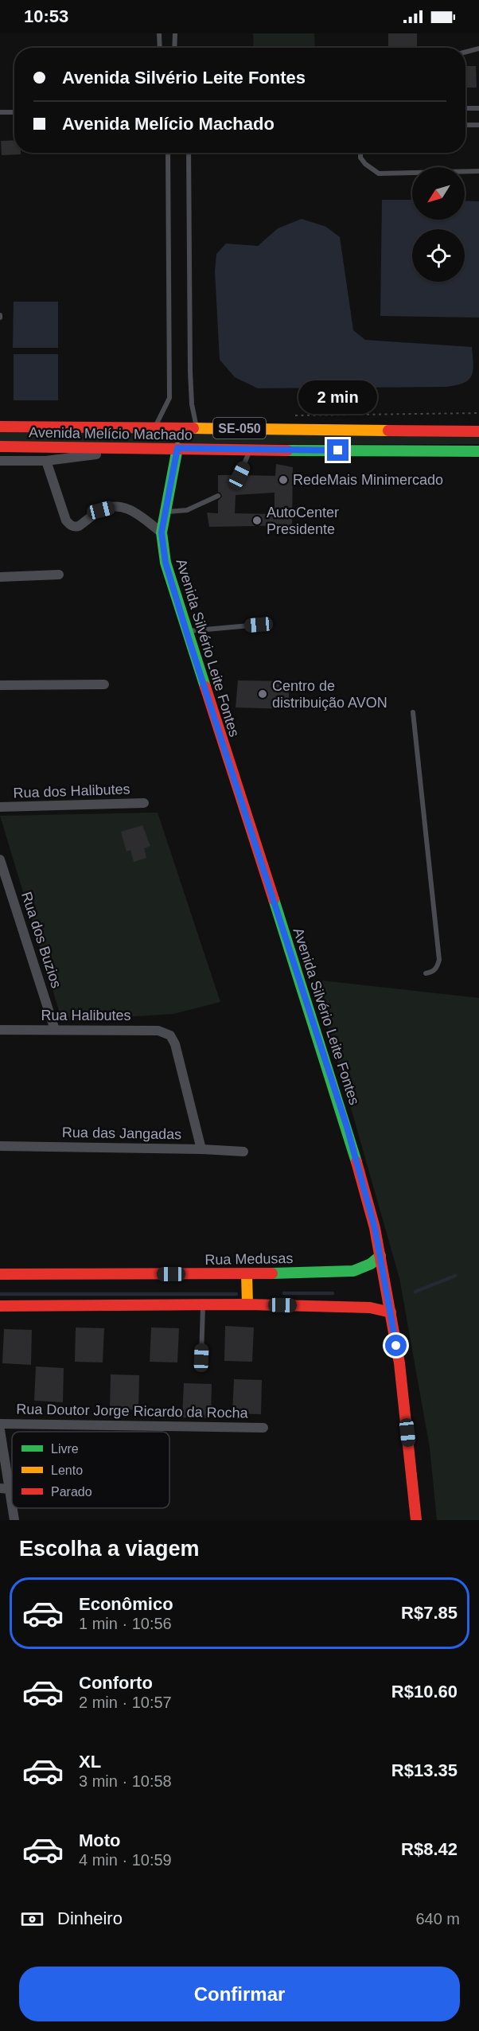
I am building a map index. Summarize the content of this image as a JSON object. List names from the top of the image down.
{
  "streets": {
    "main road": [
      "SE-050",
      "Avenida Melício Machado",
      "Avenida Silvério Leite Fontes",
      "Rua Medusas"
    ],
    "street": [
      "Rua dos Halibutes",
      "Rua dos Buzios",
      "Rua Halibutes",
      "Rua das Jangadas",
      "Rua Doutor Jorge Ricardo da Rocha"
    ]
  },
  "crossings": [
    ["Avenida Melício Machado", "Avenida Silvério Leite Fontes"],
    ["Avenida Silvério Leite Fontes", "Rua Medusas"],
    ["Rua dos Buzios", "Rua Halibutes"],
    ["Rua Halibutes", "Rua das Jangadas"]
  ],
  "places": ["RedeMais Minimercado", "AutoCenter Presidente", "Centro de distribuição AVON"],
  "legend": ["Livre", "Lento", "Parado"],
  "north": "bottom left",
  "page": {
    "status": "10:53",
    "banner": ["Avenida Silvério Leite Fontes", "Avenida Melício Machado"],
    "bubble": "2 min",
    "heading": "Escolha a viagem",
    "list": [
      {
        "name": "Econômico",
        "note": "1 min · 10:56",
        "value": "R$7.85"
      },
      {
        "name": "Conforto",
        "note": "2 min · 10:57",
        "value": "R$10.60"
      },
      {
        "name": "XL",
        "note": "3 min · 10:58",
        "value": "R$13.35"
      },
      {
        "name": "Moto",
        "note": "4 min · 10:59",
        "value": "R$8.42"
      }
    ],
    "pay": ["Dinheiro", "640 m"],
    "buttons": "Confirmar"
  }
}
